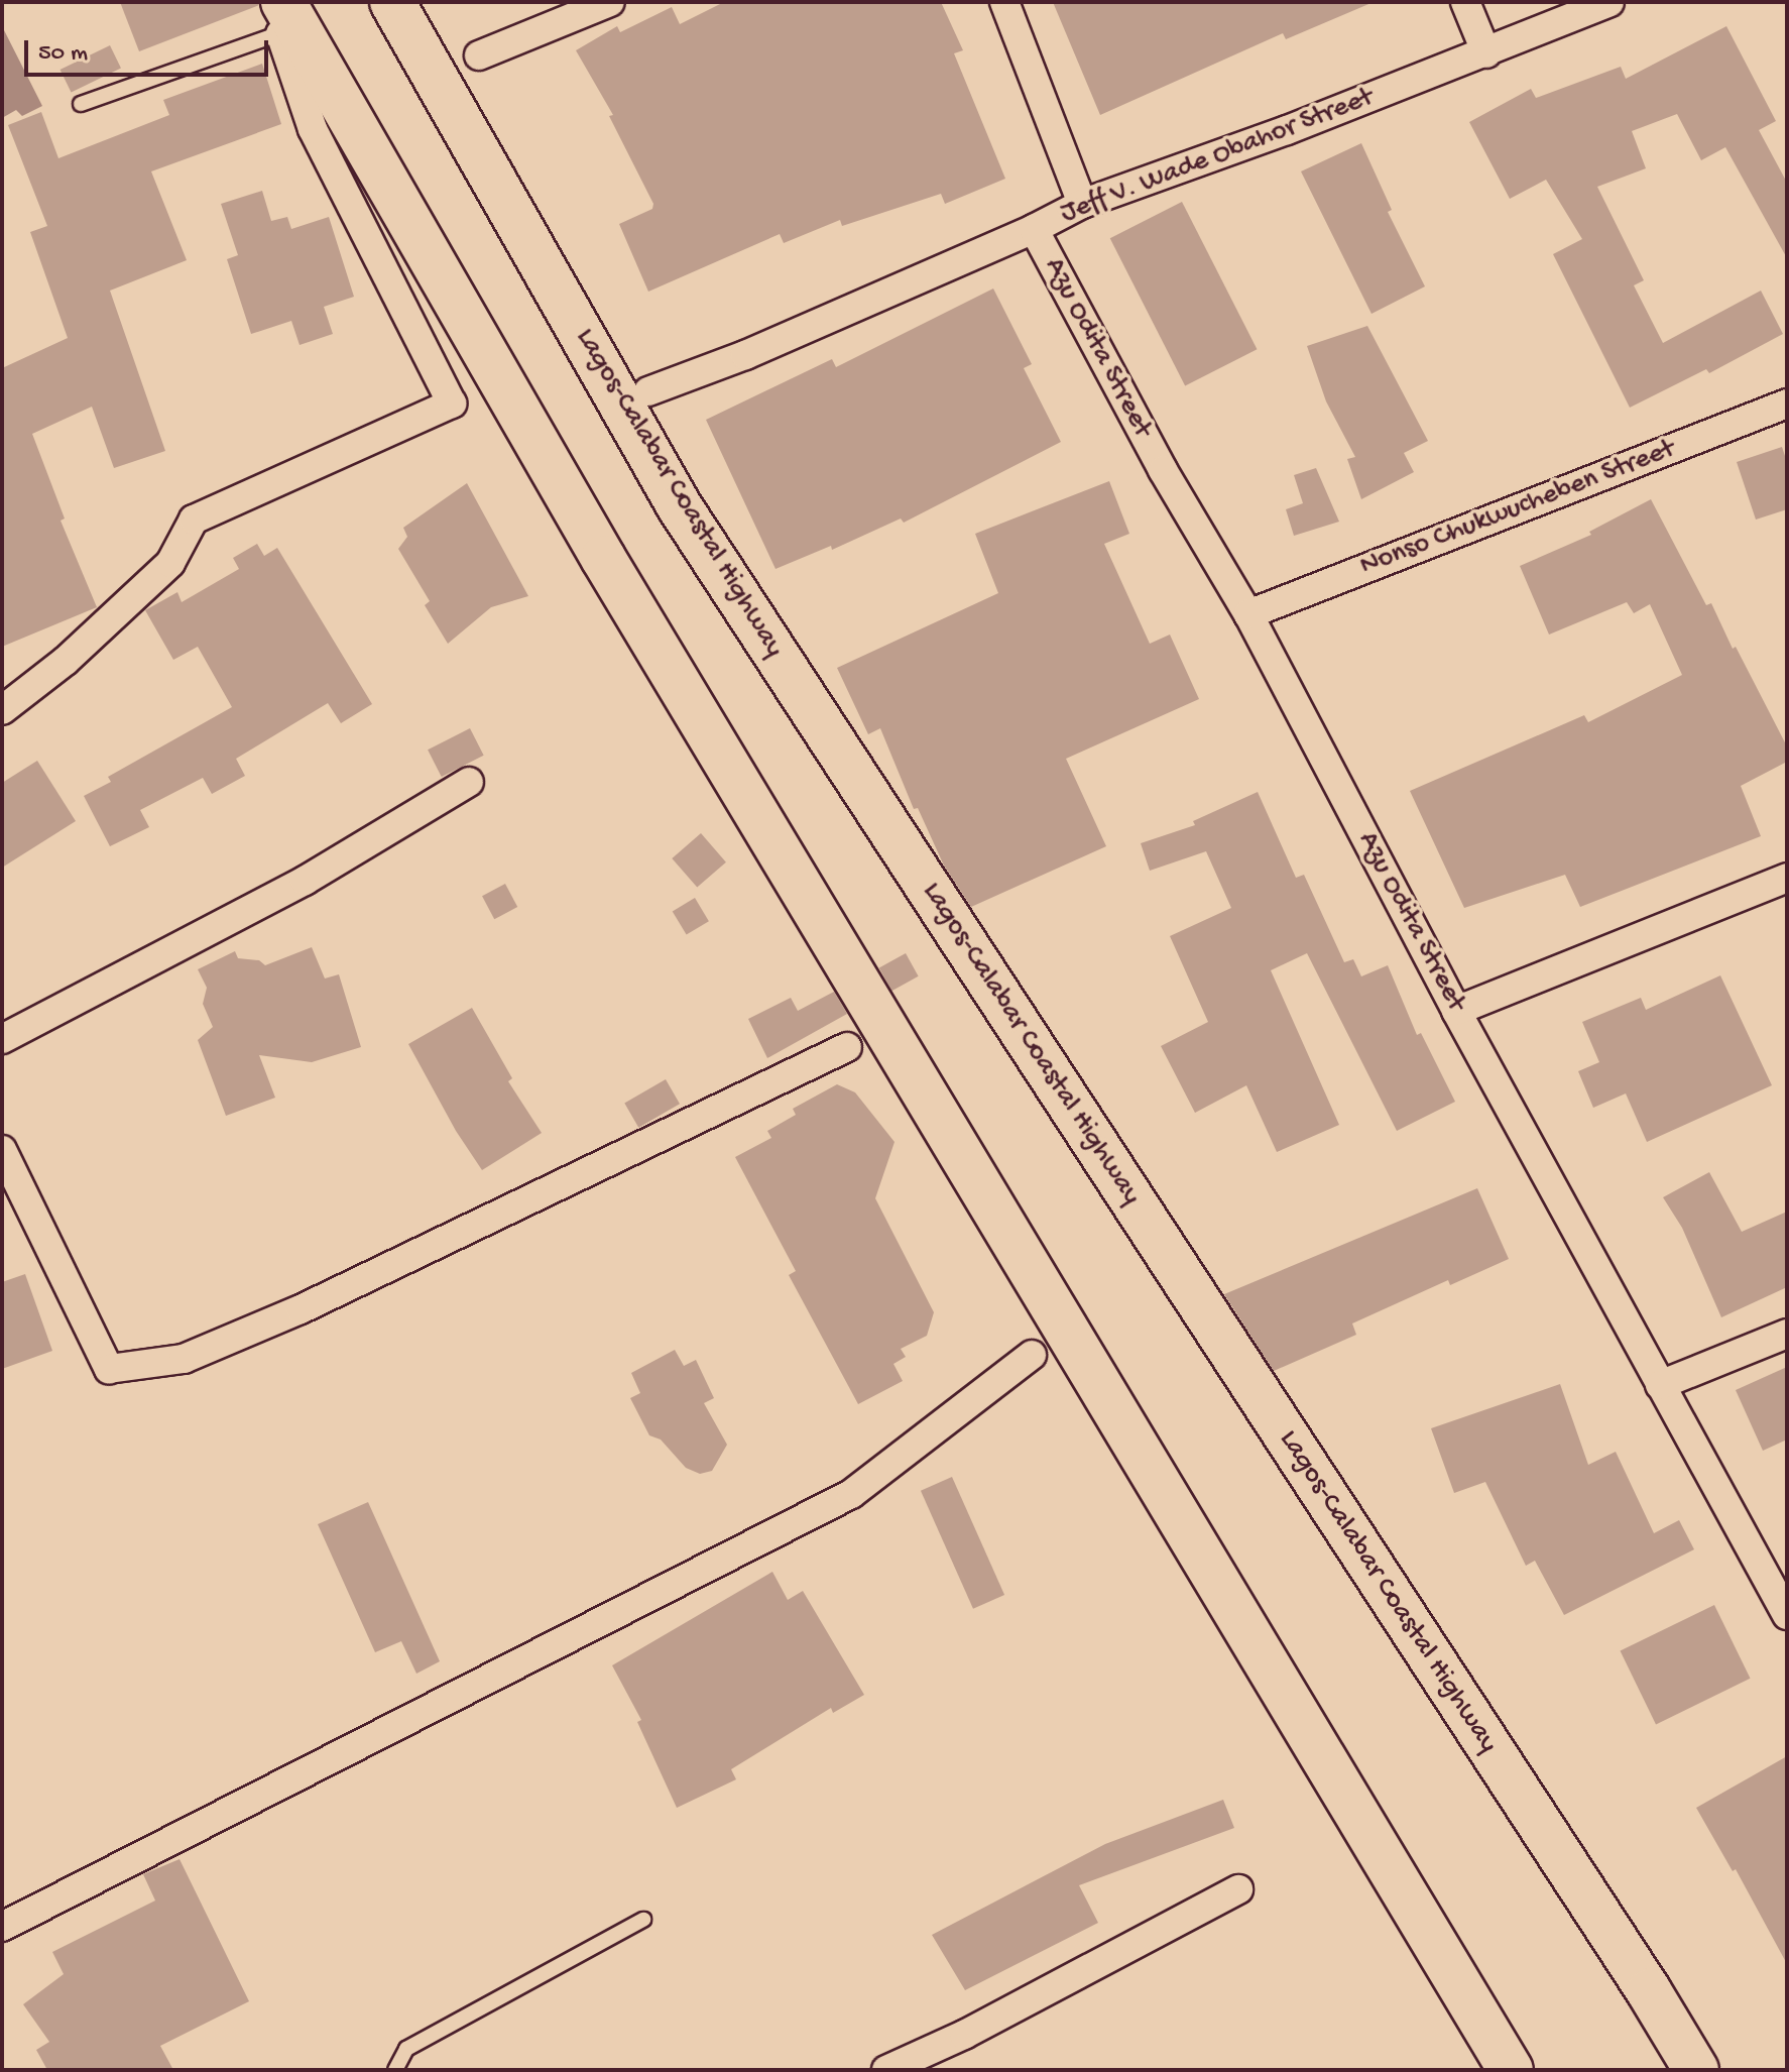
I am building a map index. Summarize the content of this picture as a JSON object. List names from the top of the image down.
{
  "streets": {
    "highway": ["Lagos-Calabar Coastal Highway"],
    "street": ["Jeff V. Wade Obahor Street", "Azu Odita Street", "Nonso Chukwucheben Street"]
  },
  "crossings": [
    ["Jeff V. Wade Obahor Street", "Azu Odita Street"],
    ["Azu Odita Street", "Nonso Chukwucheben Street"]
  ],
  "scale_bar": "50 m"
}
